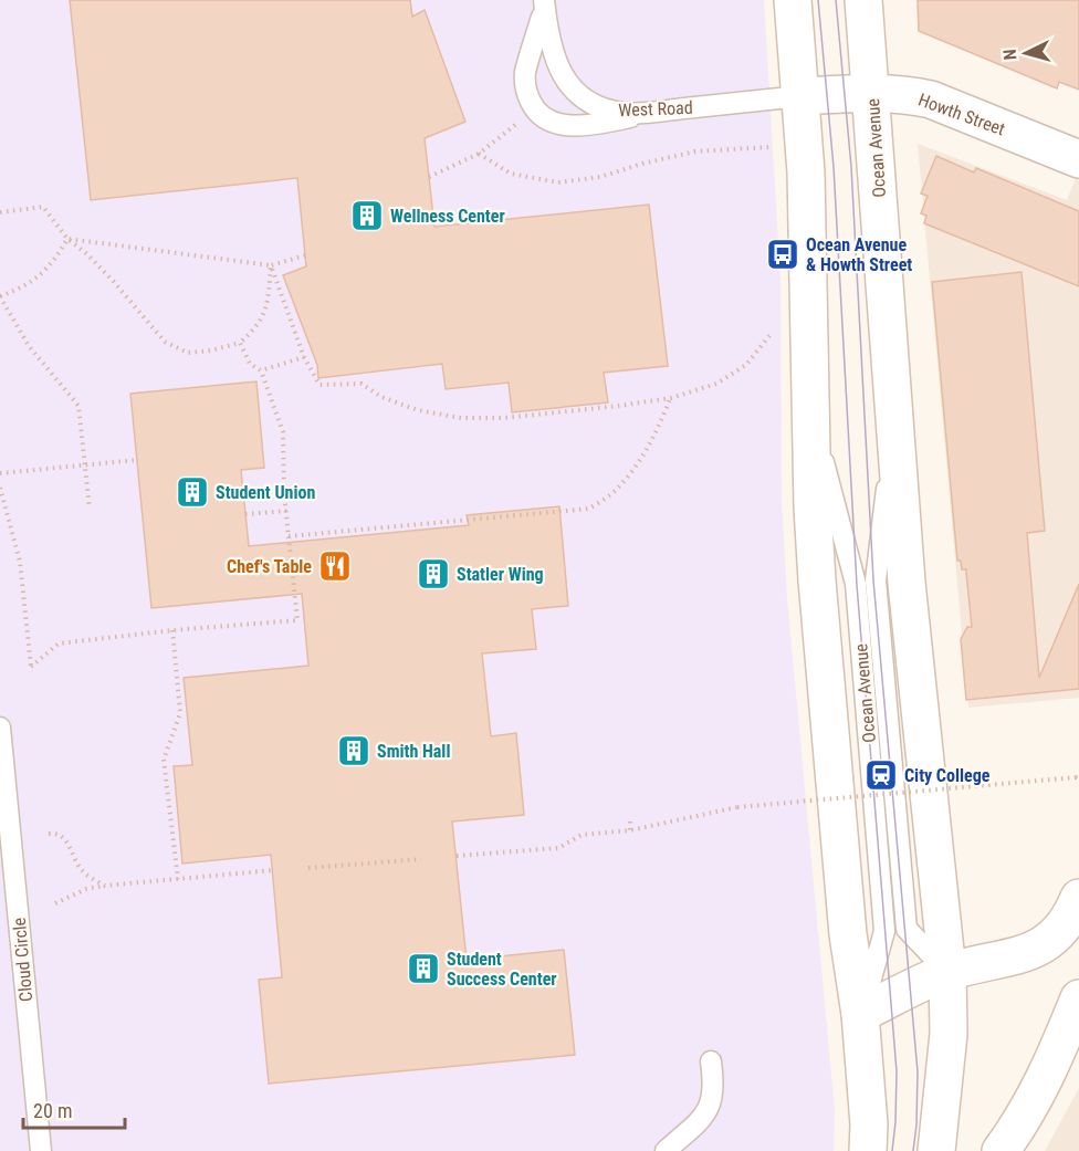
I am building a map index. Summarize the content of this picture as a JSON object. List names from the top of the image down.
{
  "streets": {
    "main road": ["Howth Street", "Ocean Avenue"],
    "lane": ["West Road", "Cloud Circle"]
  },
  "crossings": [
    ["West Road", "Howth Street"],
    ["West Road", "Ocean Avenue"],
    ["Howth Street", "Ocean Avenue"]
  ],
  "places": {
    "building": [
      "Wellness Center",
      "Student Union",
      "Statler Wing",
      "Smith Hall",
      "Student Success Center"
    ],
    "bus stop": ["Ocean Avenue & Howth Street"],
    "restaurant": ["Chef's Table"],
    "station": ["City College"]
  },
  "scale_bar": "20 m",
  "north": "left"
}
